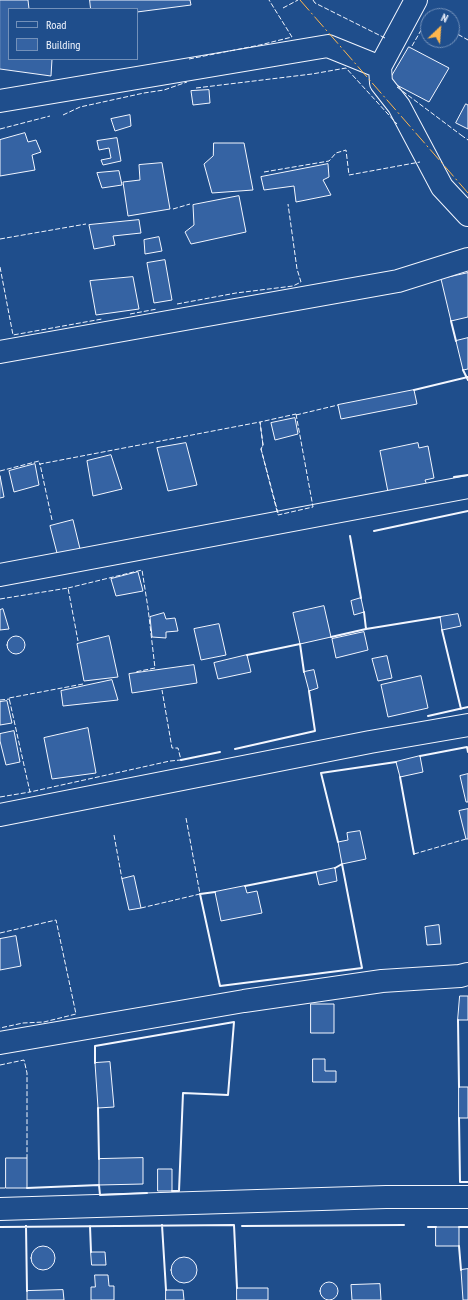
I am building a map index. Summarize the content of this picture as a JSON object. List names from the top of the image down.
{
  "legend": ["Road", "Building"],
  "north": "top right"
}
